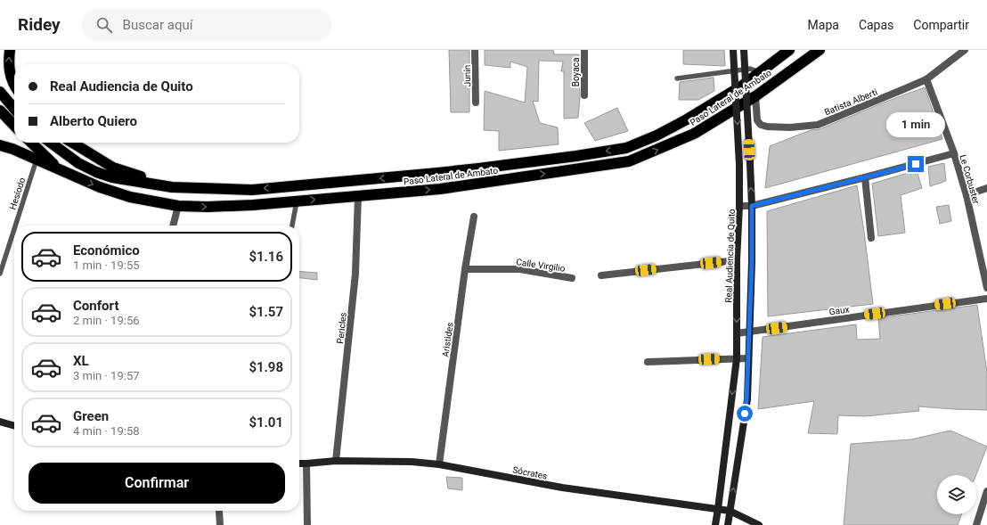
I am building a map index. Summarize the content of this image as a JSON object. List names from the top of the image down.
{
  "streets": {
    "highway": ["Paso Lateral de Ambato"],
    "main road": ["Real Audiencia de Quito", "Sócrates"],
    "street": [
      "Boyaca",
      "Junín",
      "Batista Alberti",
      "Le Corbuster",
      "Calle Virgilio",
      "Gaux",
      "Pericles",
      "Aristides"
    ],
    "lane": ["Hesíodo"]
  },
  "crossings": [
    ["Paso Lateral de Ambato", "Batista Alberti"],
    ["Paso Lateral de Ambato", "Hesíodo"],
    ["Paso Lateral de Ambato", "Pericles"],
    ["Batista Alberti", "Le Corbuster"],
    ["Real Audiencia de Quito", "Gaux"],
    ["Real Audiencia de Quito", "Sócrates"],
    ["Calle Virgilio", "Aristides"],
    ["Pericles", "Sócrates"],
    ["Aristides", "Sócrates"]
  ],
  "page": {
    "header": "Ridey",
    "search": "Buscar aquí",
    "nav": ["Mapa", "Capas", "Compartir"],
    "banner": ["Real Audiencia de Quito", "Alberto Quiero"],
    "bubble": "1 min",
    "list": [
      {
        "name": "Económico",
        "note": "1 min · 19:55",
        "value": "$1.16"
      },
      {
        "name": "Confort",
        "note": "2 min · 19:56",
        "value": "$1.57"
      },
      {
        "name": "XL",
        "note": "3 min · 19:57",
        "value": "$1.98"
      },
      {
        "name": "Green",
        "note": "4 min · 19:58",
        "value": "$1.01"
      }
    ],
    "buttons": "Confirmar"
  }
}
